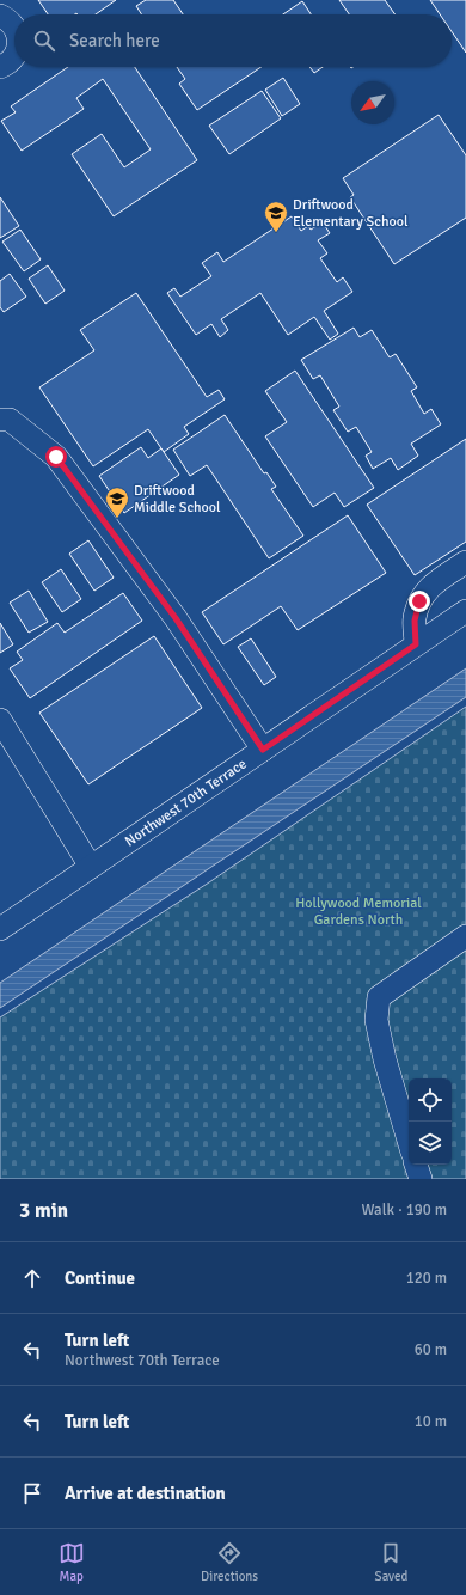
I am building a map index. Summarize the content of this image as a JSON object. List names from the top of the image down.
{
  "streets": {
    "street": ["Northwest 70th Terrace"]
  },
  "parks": ["Hollywood Memorial Gardens North"],
  "places": {
    "school or university": ["Driftwood Elementary School", "Driftwood Middle School"]
  },
  "north": "bottom left",
  "page": {
    "search": "Search here",
    "heading": ["3 min", "Walk · 190 m"],
    "list": [
      ["Continue", "120 m"],
      ["Turn left", "Northwest 70th Terrace", "60 m"],
      ["Turn left", "10 m"],
      "Arrive at destination"
    ],
    "nav": ["Map", "Directions", "Saved"]
  }
}
